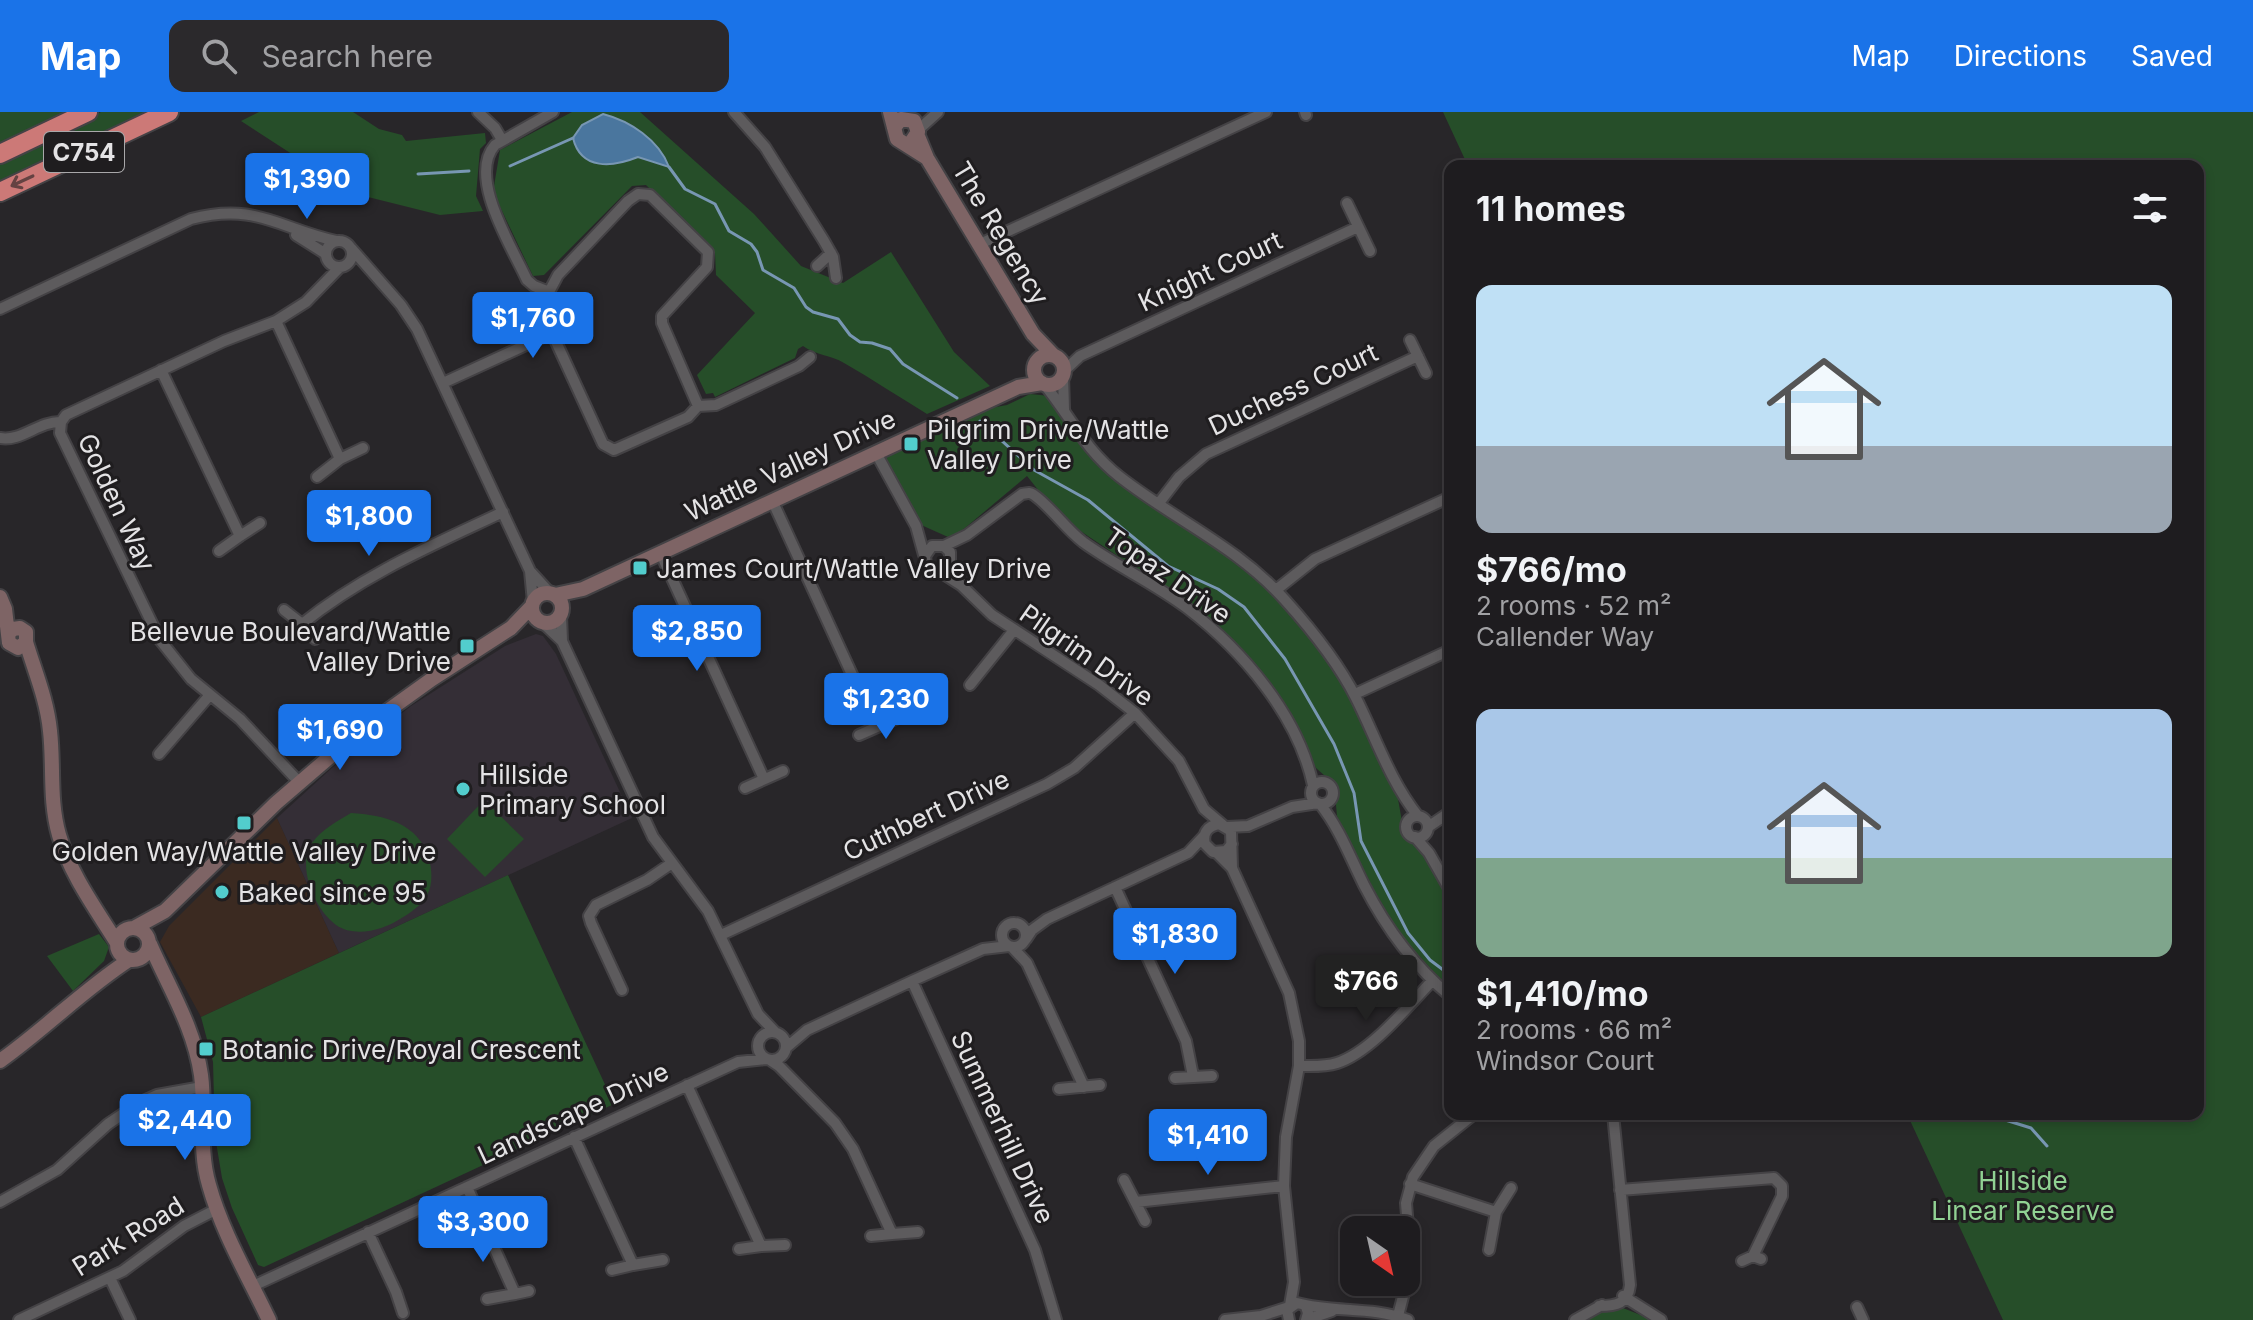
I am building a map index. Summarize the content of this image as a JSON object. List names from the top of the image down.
{
  "streets": {
    "highway": ["C754"],
    "street": [
      "The Regency",
      "Knight Court",
      "Duchess Court",
      "Wattle Valley Drive",
      "Golden Way",
      "Topaz Drive",
      "Pilgrim Drive",
      "Cuthbert Drive",
      "Landscape Drive",
      "Summerhill Drive",
      "Park Road"
    ]
  },
  "crossings": [
    ["The Regency", "Knight Court"],
    ["The Regency", "Wattle Valley Drive"],
    ["Knight Court", "Wattle Valley Drive"],
    ["Wattle Valley Drive", "Pilgrim Drive"],
    ["Topaz Drive", "Pilgrim Drive"],
    ["Pilgrim Drive", "Cuthbert Drive"]
  ],
  "parks": ["Hillside Linear Reserve"],
  "places": {
    "transit": [
      "Pilgrim Drive/Wattle Valley Drive",
      "James Court/Wattle Valley Drive",
      "Bellevue Boulevard/Wattle Valley Drive",
      "Golden Way/Wattle Valley Drive",
      "Botanic Drive/Royal Crescent"
    ],
    "other": ["Hillside Primary School", "Baked since 95"]
  },
  "north": "bottom right",
  "page": {
    "header": "Map",
    "search": "Search here",
    "nav": ["Map", "Directions", "Saved"],
    "price": [
      "$1,390",
      "$1,760",
      "$1,800",
      "$2,850",
      "$1,230",
      "$1,690",
      "$1,830",
      "$766",
      "$2,440",
      "$1,410",
      "$3,300"
    ],
    "heading": "11 homes",
    "list": [
      {
        "name": "$766/mo",
        "note": "2 rooms · 52 m² · Callender Way"
      },
      {
        "name": "$1,410/mo",
        "note": "2 rooms · 66 m² · Windsor Court"
      }
    ]
  }
}
